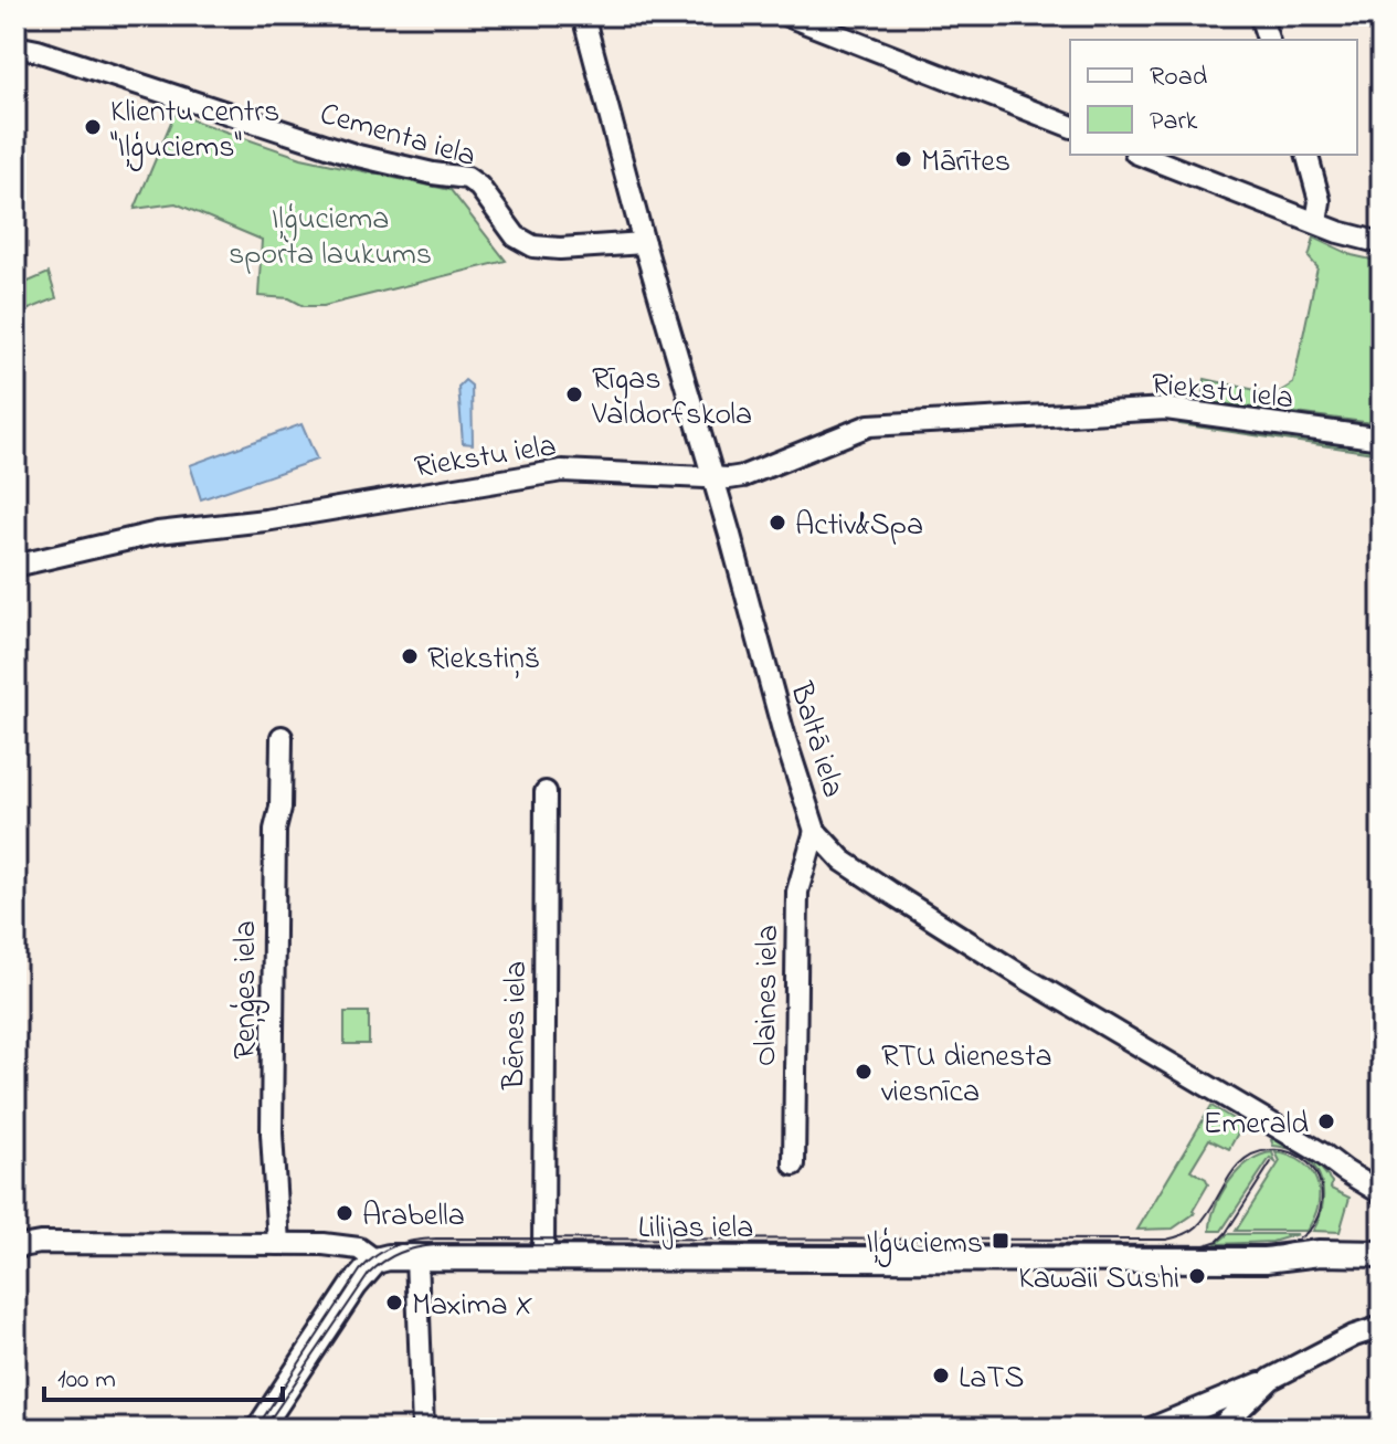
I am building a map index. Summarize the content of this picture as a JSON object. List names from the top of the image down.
{
  "streets": {
    "street": [
      "Cementa iela",
      "Riekstu iela",
      "Baltā iela",
      "Reņģes iela",
      "Olaines iela",
      "Bēnes iela",
      "Lilijas iela"
    ]
  },
  "crossings": [
    ["Cementa iela", "Baltā iela"],
    ["Riekstu iela", "Baltā iela"],
    ["Baltā iela", "Olaines iela"],
    ["Reņģes iela", "Lilijas iela"],
    ["Bēnes iela", "Lilijas iela"]
  ],
  "parks": ["Iļģuciema sporta laukums"],
  "places": {
    "other": [
      "Klientu centrs \"Iļģuciems\"",
      "Mārītes",
      "Rīgas Valdorfskola",
      "Activ&Spa",
      "Riekstiņš",
      "RTU dienesta viesnīca",
      "Emerald",
      "Arabella",
      "Kawaii Sushi",
      "Maxima X",
      "LaTS"
    ],
    "transit": ["Iļģuciems"]
  },
  "legend": ["Road", "Park"],
  "scale_bar": "100 m"
}
